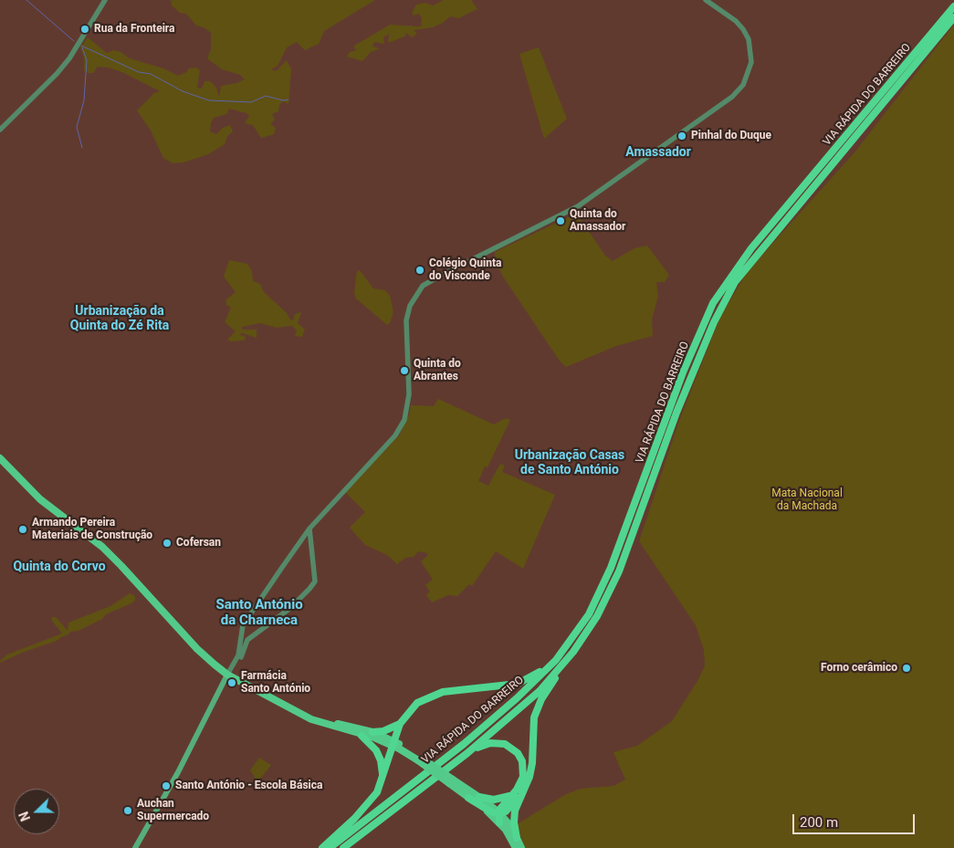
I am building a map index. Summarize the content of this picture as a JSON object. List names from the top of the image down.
{
  "streets": {
    "highway": ["VIA RÁPIDA DO BARREIRO"]
  },
  "districts": [
    "Amassador",
    "Urbanização da Quinta do Zé Rita",
    "Urbanização Casas de Santo António",
    "Quinta do Corvo",
    "Santo António da Charneca"
  ],
  "parks": ["Mata Nacional da Machada"],
  "places": [
    "Rua da Fronteira",
    "Pinhal do Duque",
    "Quinta do Amassador",
    "Colégio Quinta do Visconde",
    "Quinta do Abrantes",
    "Armando Pereira Materiais de Construção",
    "Cofersan",
    "Forno cerâmico",
    "Farmácia Santo António",
    "Santo António - Escola Básica",
    "Auchan Supermercado"
  ],
  "scale_bar": "200 m",
  "north": "left"
}
